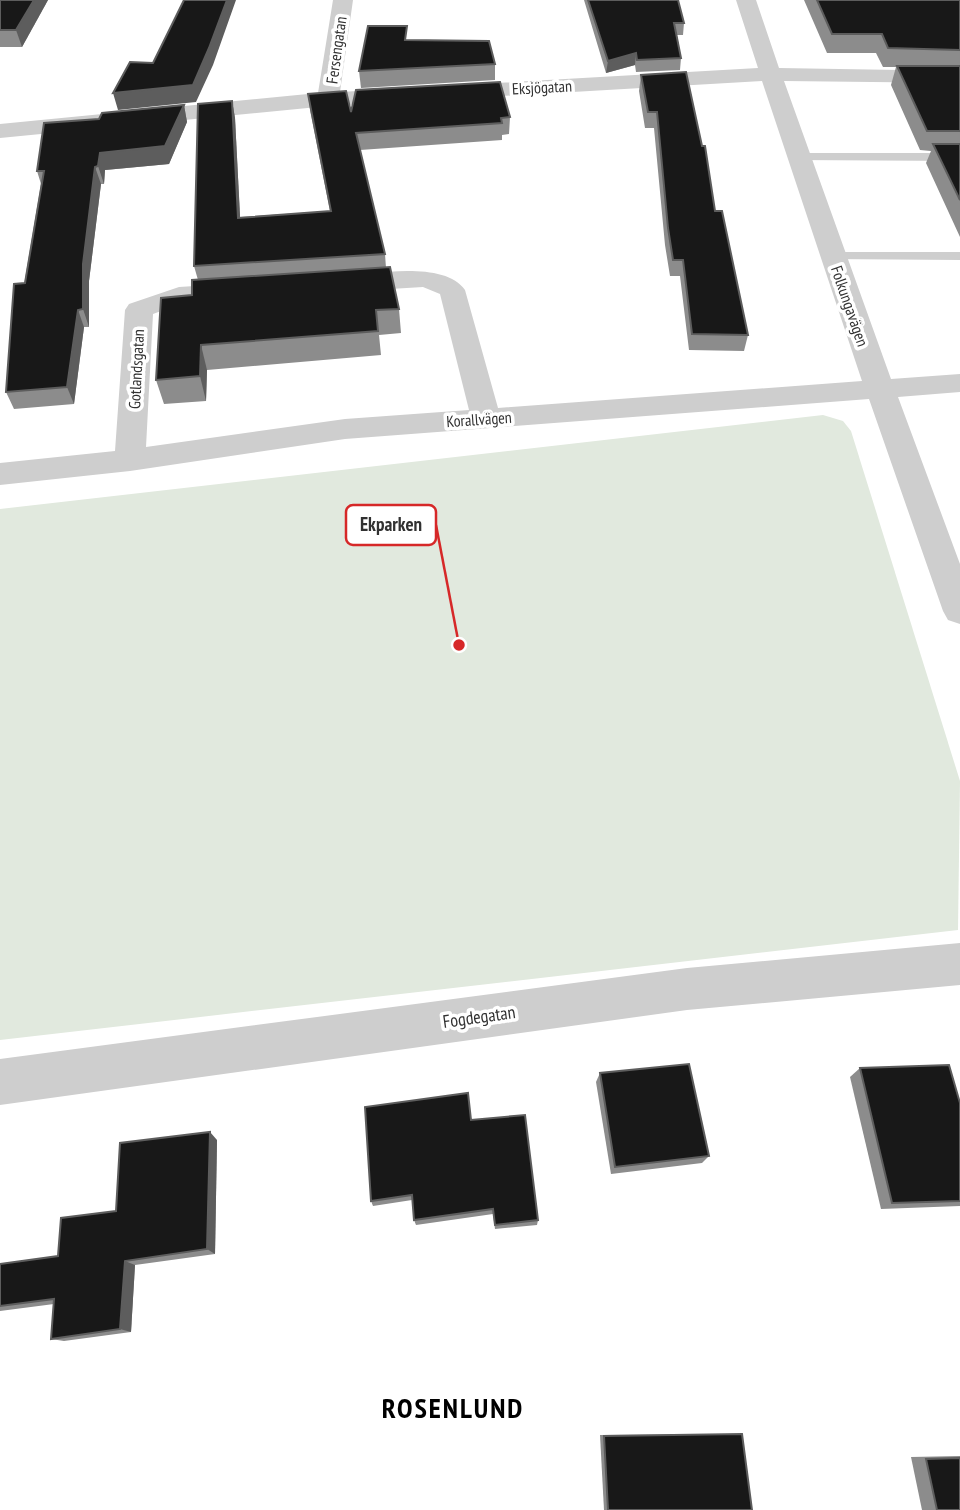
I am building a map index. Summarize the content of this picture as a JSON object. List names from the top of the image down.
{
  "streets": {
    "street": [
      "Fersengatan",
      "Eksjögatan",
      "Folkungavägen",
      "Gotlandsgatan",
      "Korallvägen",
      "Fogdegatan"
    ]
  },
  "crossings": [
    ["Fersengatan", "Eksjögatan"],
    ["Eksjögatan", "Folkungavägen"],
    ["Folkungavägen", "Korallvägen"],
    ["Gotlandsgatan", "Korallvägen"]
  ],
  "districts": ["ROSENLUND"],
  "places": ["Ekparken"]
}
